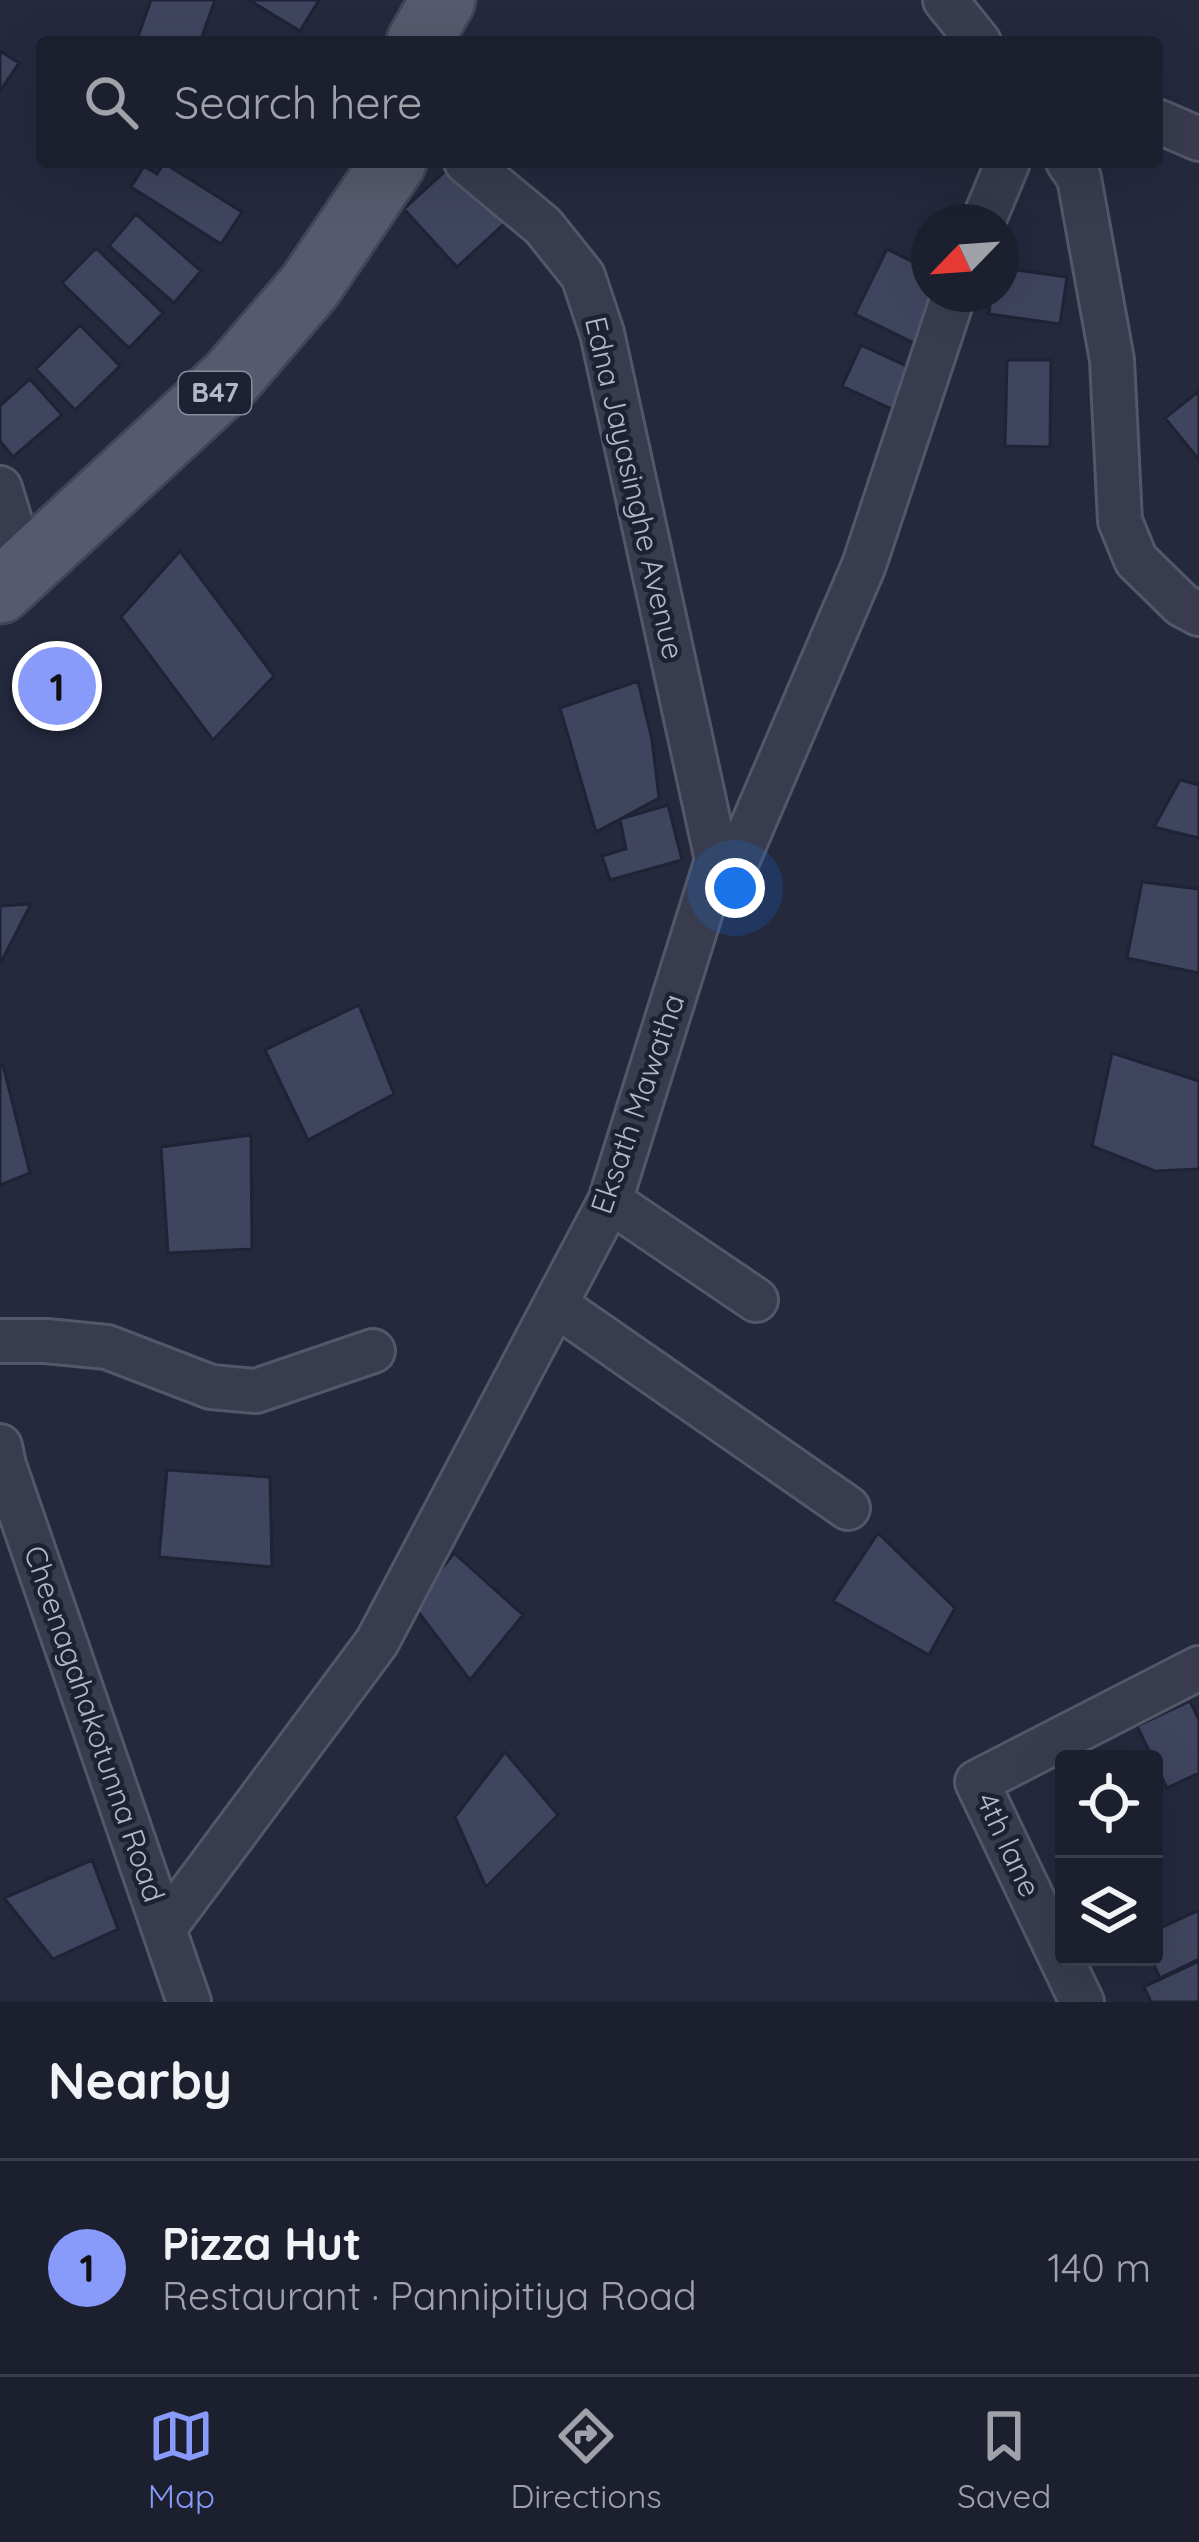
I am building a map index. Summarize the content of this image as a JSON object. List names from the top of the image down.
{
  "streets": {
    "main road": ["B47"],
    "street": [
      "Edna Jayasinghe Avenue",
      "Eksath Mawatha",
      "Cheenagahakotunna Road",
      "4th lane"
    ]
  },
  "crossings": [
    ["Edna Jayasinghe Avenue", "Eksath Mawatha"],
    ["Eksath Mawatha", "Cheenagahakotunna Road"]
  ],
  "north": "bottom left",
  "page": {
    "search": "Search here",
    "pins": "1",
    "heading": "Nearby",
    "list": [
      {
        "mark": "1",
        "name": "Pizza Hut",
        "note": "Restaurant · Pannipitiya Road",
        "value": "140 m"
      }
    ],
    "nav": ["Map", "Directions", "Saved"]
  }
}
